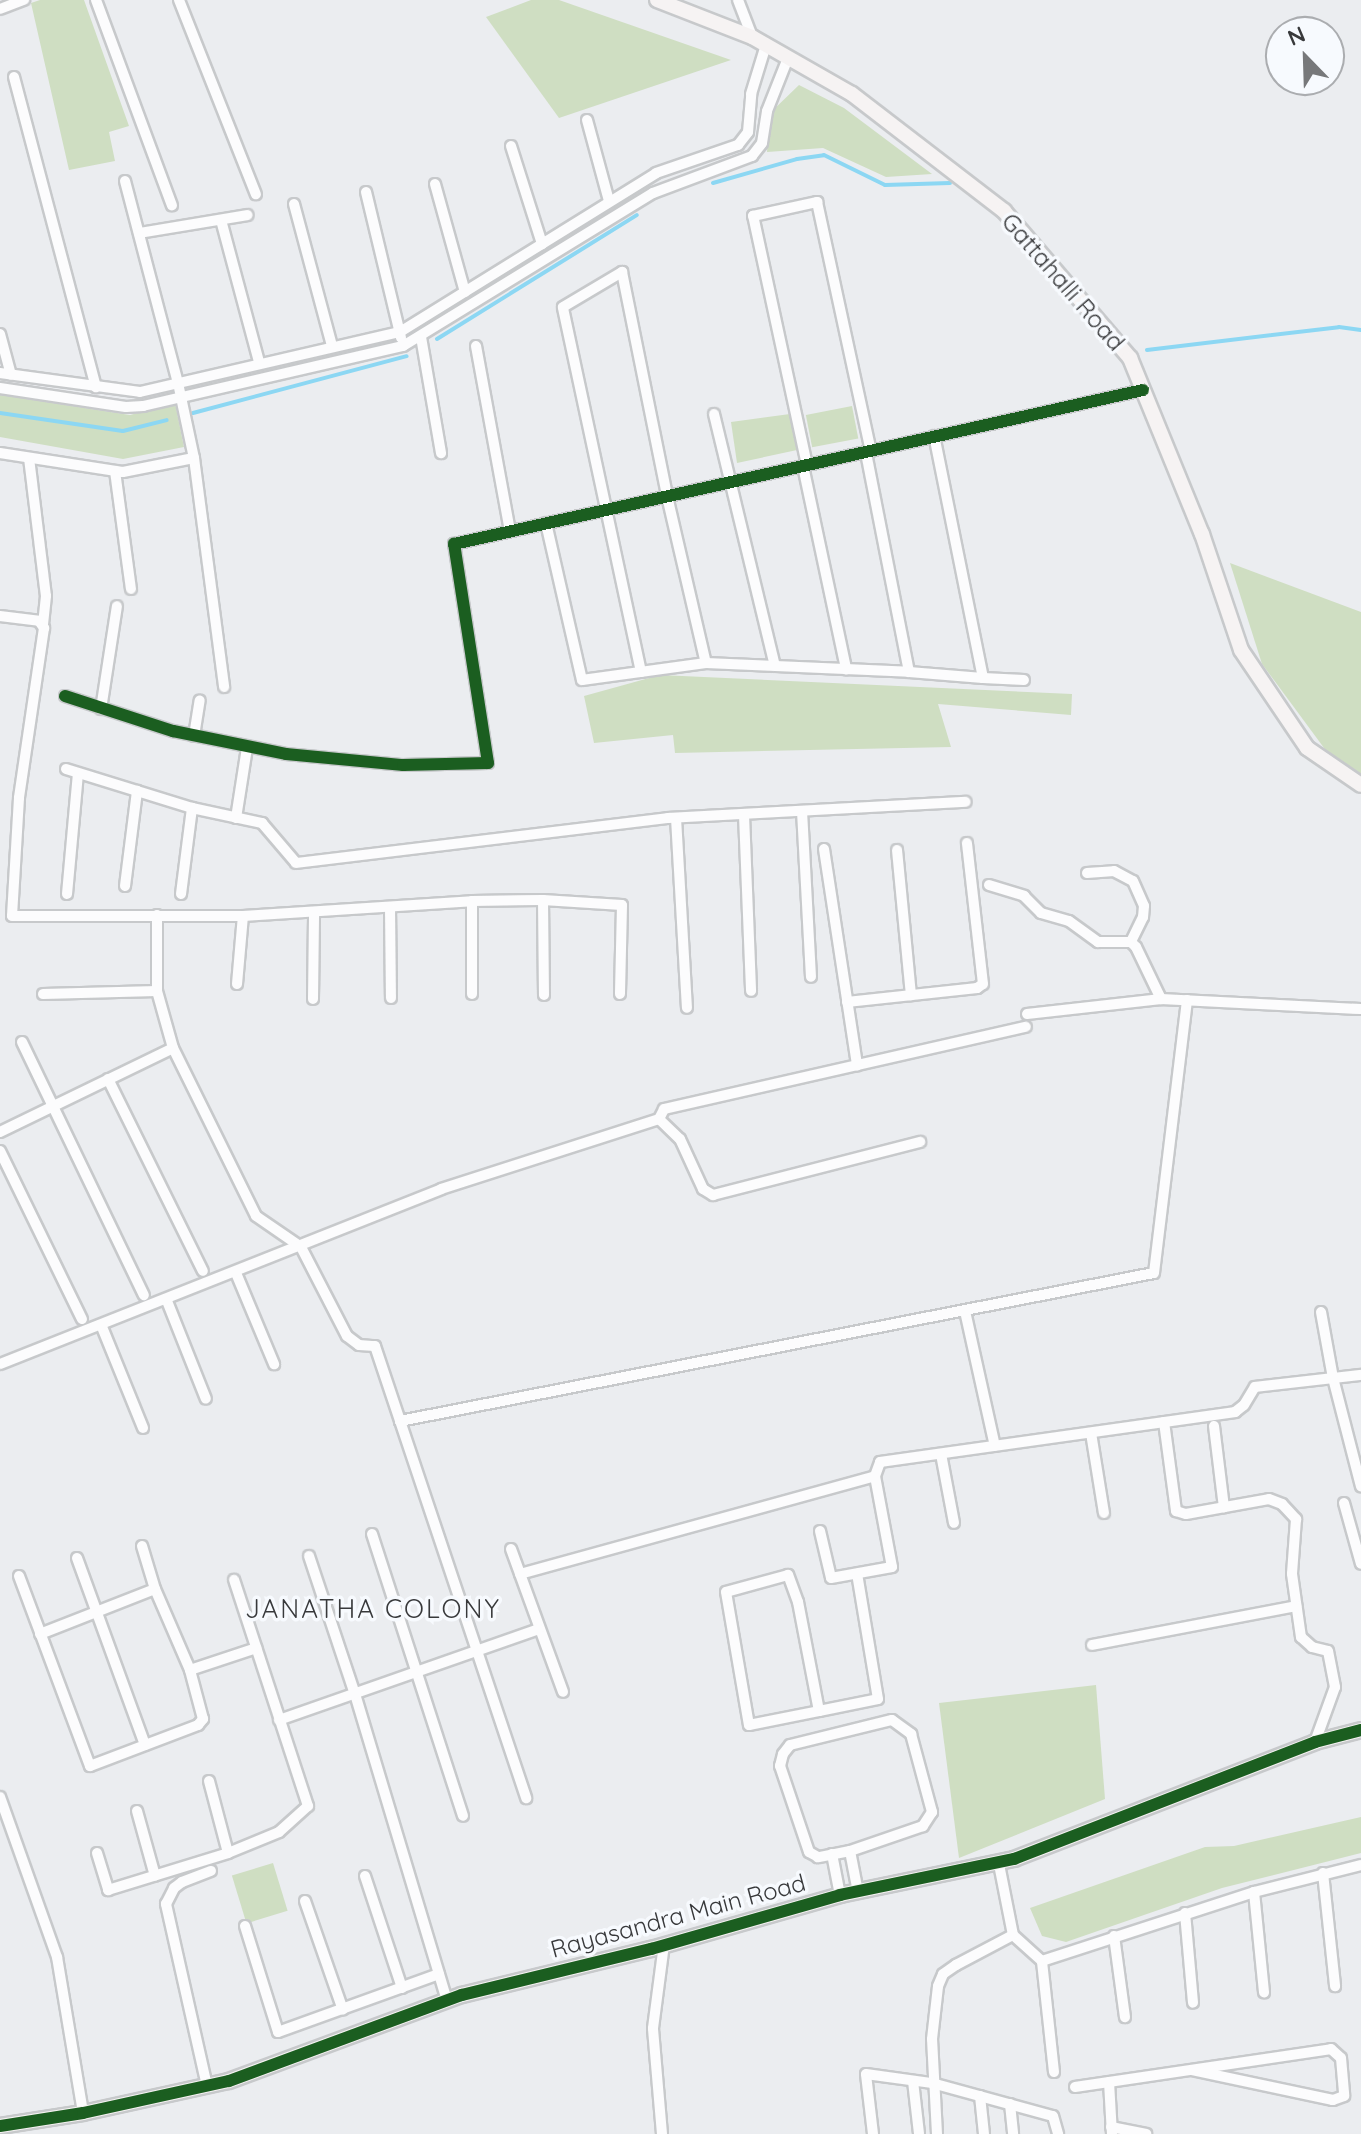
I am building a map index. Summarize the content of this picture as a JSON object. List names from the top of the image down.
{
  "streets": {
    "street": ["Gattahalli Road", "Rayasandra Main Road"]
  },
  "districts": ["JANATHA COLONY"],
  "north": "top left"
}
